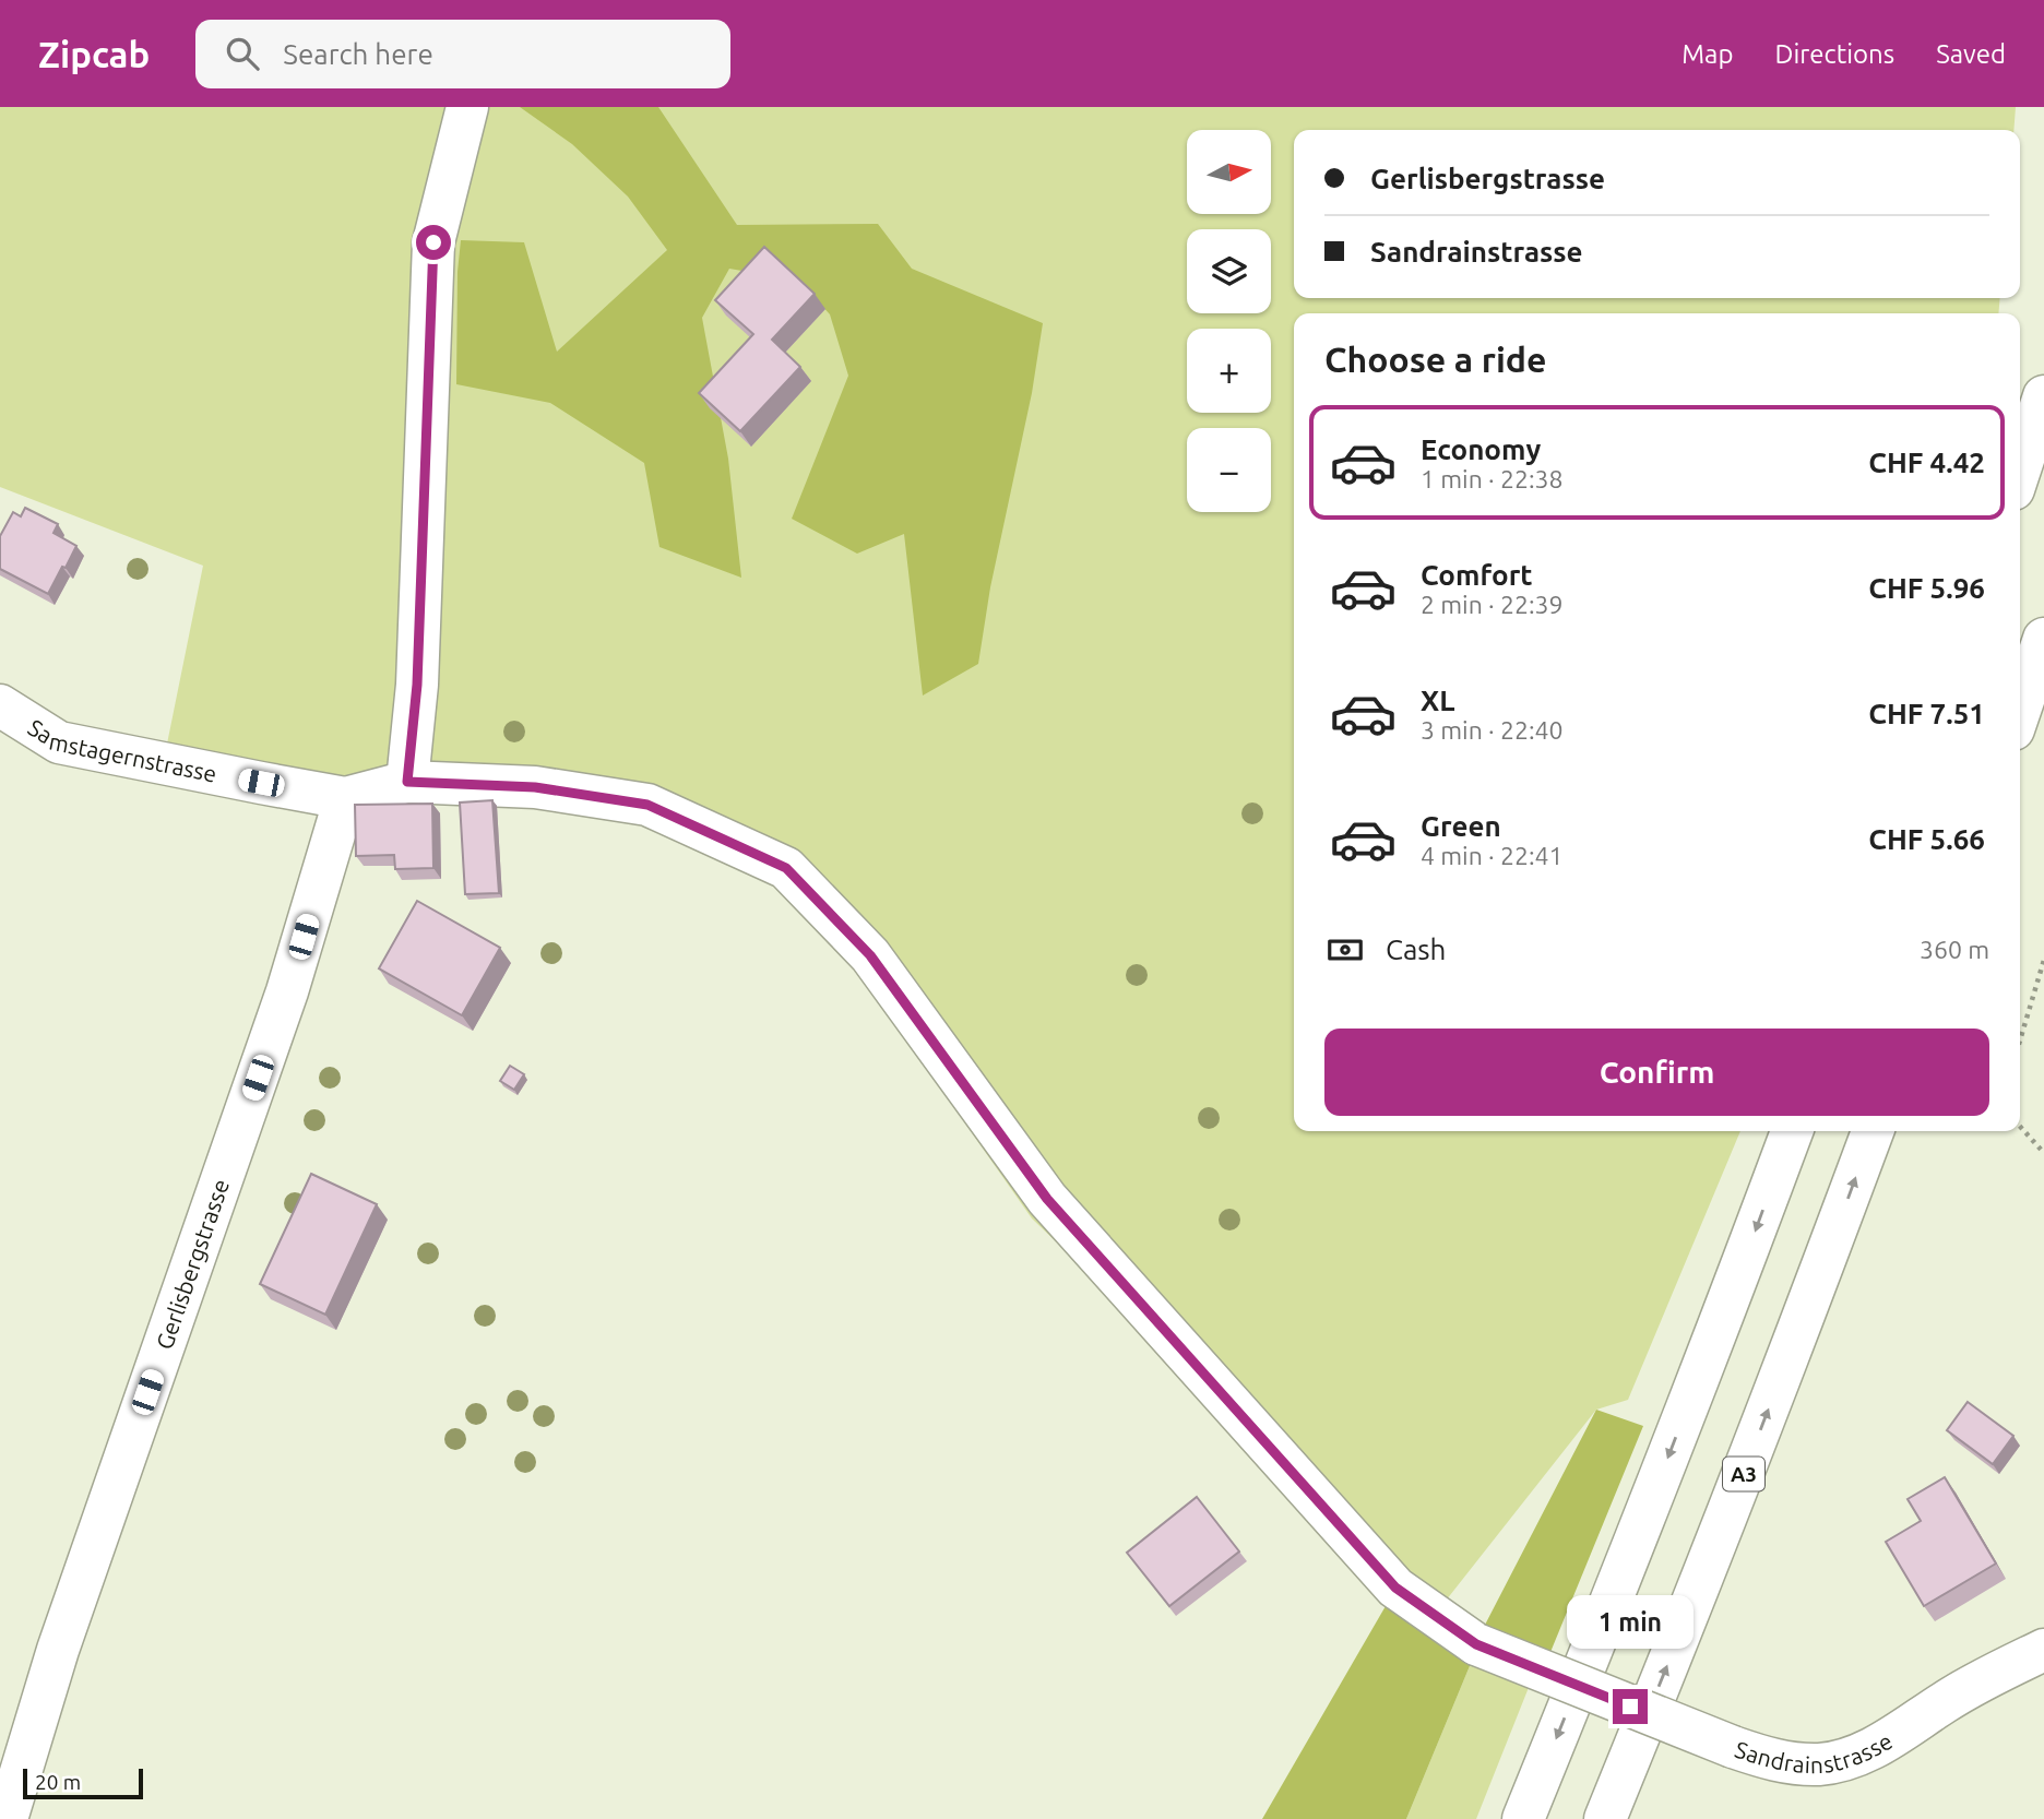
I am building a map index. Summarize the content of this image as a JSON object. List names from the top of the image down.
{
  "streets": {
    "main road": [
      "Samstagernstrasse",
      "Gerlisbergstrasse",
      "A3",
      "Sandrainstrasse"
    ]
  },
  "crossings": [
    ["Samstagernstrasse", "Gerlisbergstrasse"],
    ["Samstagernstrasse", "Sandrainstrasse"],
    ["Gerlisbergstrasse", "Sandrainstrasse"]
  ],
  "scale_bar": "20 m",
  "north": "right",
  "page": {
    "header": "Zipcab",
    "search": "Search here",
    "nav": ["Map", "Directions", "Saved"],
    "map_buttons": ["+", "−"],
    "banner": ["Gerlisbergstrasse", "Sandrainstrasse"],
    "heading": "Choose a ride",
    "list": [
      {
        "name": "Economy",
        "note": "1 min · 22:38",
        "value": "CHF 4.42"
      },
      {
        "name": "Comfort",
        "note": "2 min · 22:39",
        "value": "CHF 5.96"
      },
      {
        "name": "XL",
        "note": "3 min · 22:40",
        "value": "CHF 7.51"
      },
      {
        "name": "Green",
        "note": "4 min · 22:41",
        "value": "CHF 5.66"
      }
    ],
    "pay": ["Cash", "360 m"],
    "buttons": "Confirm",
    "bubble": "1 min",
    "scale": "20 m"
  }
}
